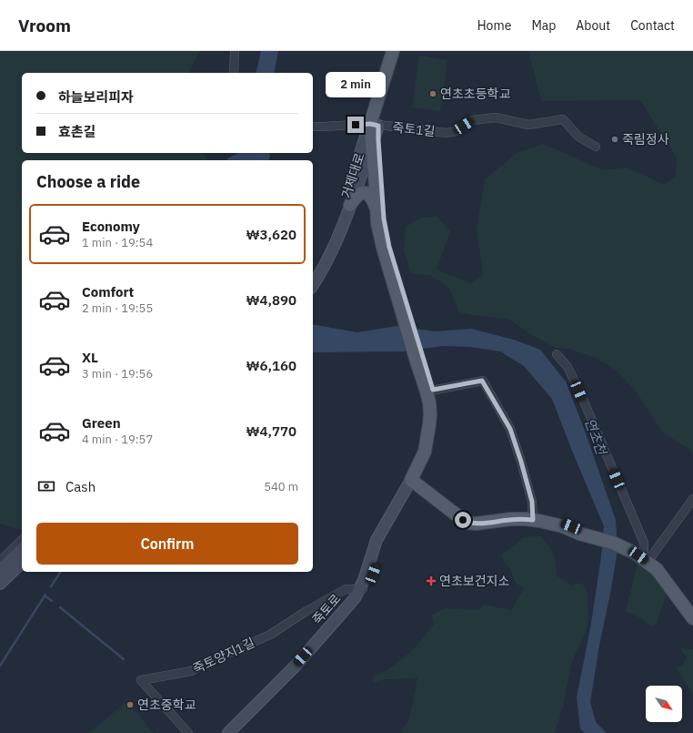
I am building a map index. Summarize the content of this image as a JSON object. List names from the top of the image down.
{
  "streets": {
    "main road": ["거제대로"],
    "street": ["죽토1길", "죽토로", "죽토양지1길"]
  },
  "crossings": [
    ["죽토1길", "거제대로"],
    ["죽토로", "죽토양지1길"]
  ],
  "water": ["연초천"],
  "places": {
    "other": ["연초초등학교", "죽림정사", "연초중학교"],
    "health": ["연초보건지소"]
  },
  "north": "bottom right",
  "page": {
    "header": "Vroom",
    "nav": [
      "Home",
      "Map",
      "About",
      "Contact"
    ],
    "bubble": "2 min",
    "banner": ["하늘보리피자", "효촌길"],
    "heading": "Choose a ride",
    "list": [
      {
        "name": "Economy",
        "note": "1 min · 19:54",
        "value": "₩3,620"
      },
      {
        "name": "Comfort",
        "note": "2 min · 19:55",
        "value": "₩4,890"
      },
      {
        "name": "XL",
        "note": "3 min · 19:56",
        "value": "₩6,160"
      },
      {
        "name": "Green",
        "note": "4 min · 19:57",
        "value": "₩4,770"
      }
    ],
    "pay": ["Cash", "540 m"],
    "buttons": "Confirm"
  }
}
